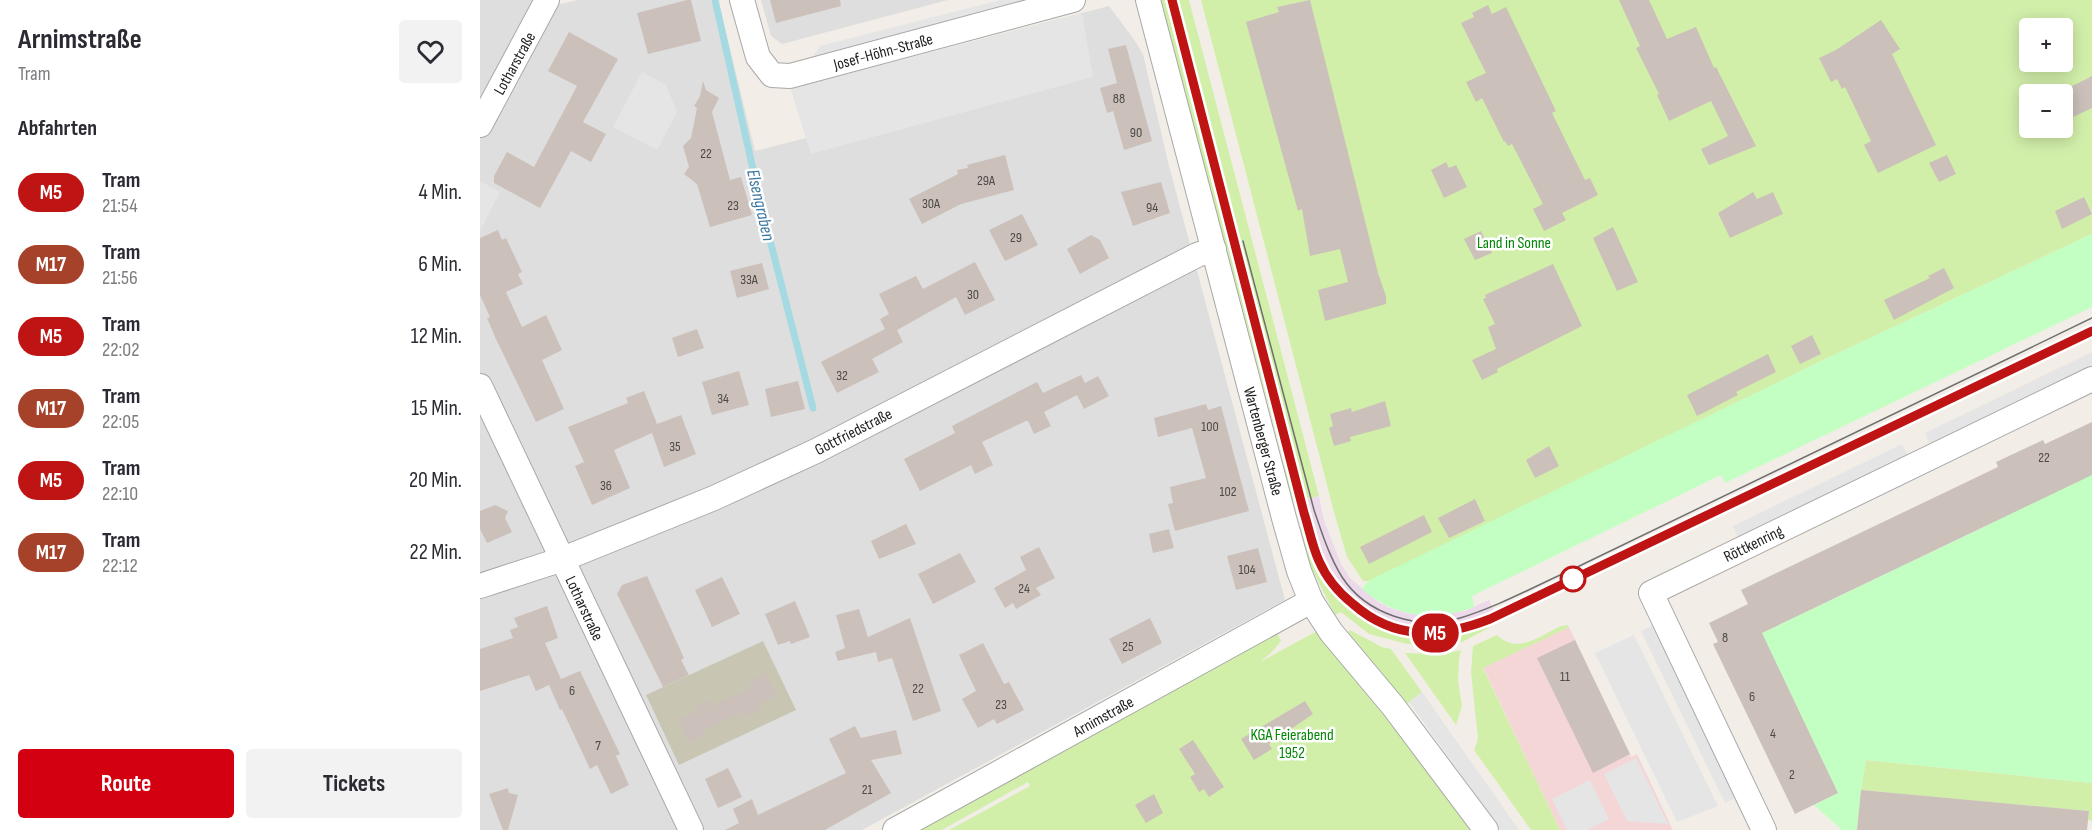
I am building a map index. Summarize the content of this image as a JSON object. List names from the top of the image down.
{
  "streets": {
    "street": [
      "Josef-Höhn-Straße",
      "Lotharstraße",
      "Gottfriedstraße",
      "Wartenberger Straße",
      "Röttkenring",
      "Arnimstraße"
    ]
  },
  "crossings": [
    ["Lotharstraße", "Gottfriedstraße"],
    ["Gottfriedstraße", "Wartenberger Straße"],
    ["Wartenberger Straße", "Arnimstraße"]
  ],
  "water": ["Elsengraben"],
  "parks": ["Land in Sonne", "KGA Feierabend 1952"],
  "lines": ["tram line M5"],
  "house_numbers": [
    "88",
    "90",
    "22",
    "29A",
    "30A",
    "23",
    "94",
    "29",
    "33A",
    "30",
    "32",
    "34",
    "100",
    "35",
    "22",
    "36",
    "102",
    "104",
    "24",
    "8",
    "25",
    "11",
    "22",
    "6",
    "6",
    "23",
    "4",
    "7",
    "2",
    "21"
  ],
  "page": {
    "heading": [
      ["Arnimstraße", "Tram"],
      "Abfahrten"
    ],
    "on_map": "M5",
    "map_buttons": ["+", "−"],
    "list": [
      {
        "mark": "M5",
        "name": "Tram",
        "note": "21:54",
        "value": "4 Min."
      },
      {
        "mark": "M17",
        "name": "Tram",
        "note": "21:56",
        "value": "6 Min."
      },
      {
        "mark": "M5",
        "name": "Tram",
        "note": "22:02",
        "value": "12 Min."
      },
      {
        "mark": "M17",
        "name": "Tram",
        "note": "22:05",
        "value": "15 Min."
      },
      {
        "mark": "M5",
        "name": "Tram",
        "note": "22:10",
        "value": "20 Min."
      },
      {
        "mark": "M17",
        "name": "Tram",
        "note": "22:12",
        "value": "22 Min."
      }
    ],
    "buttons": ["Route", "Tickets"]
  }
}
